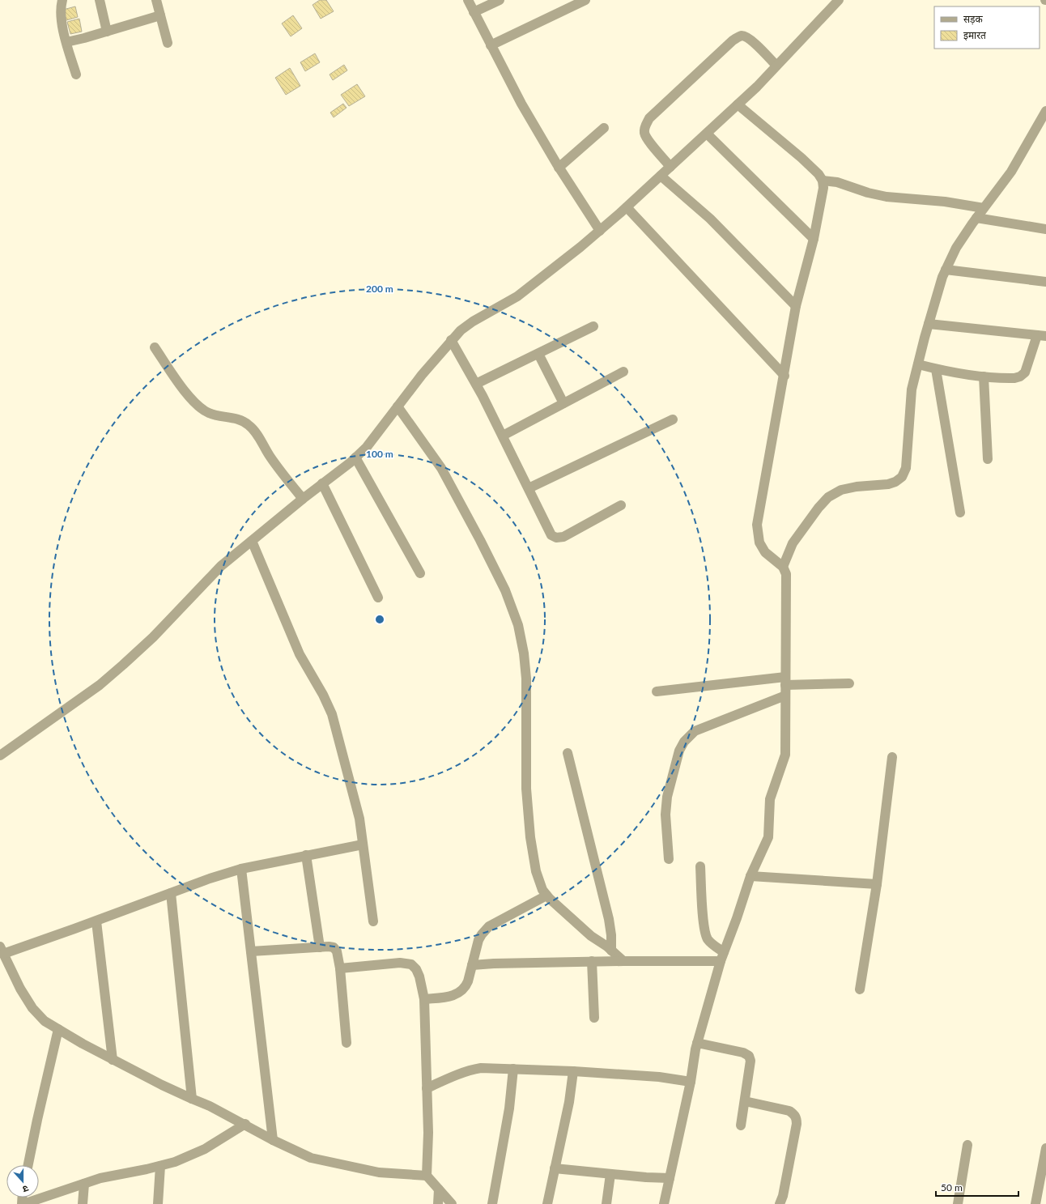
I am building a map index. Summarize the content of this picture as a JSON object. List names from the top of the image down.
{
  "legend": ["सड़क", "इमारत"],
  "scale_bar": "50 m",
  "north": "bottom",
  "rings": ["200 m", "100 m"]
}
